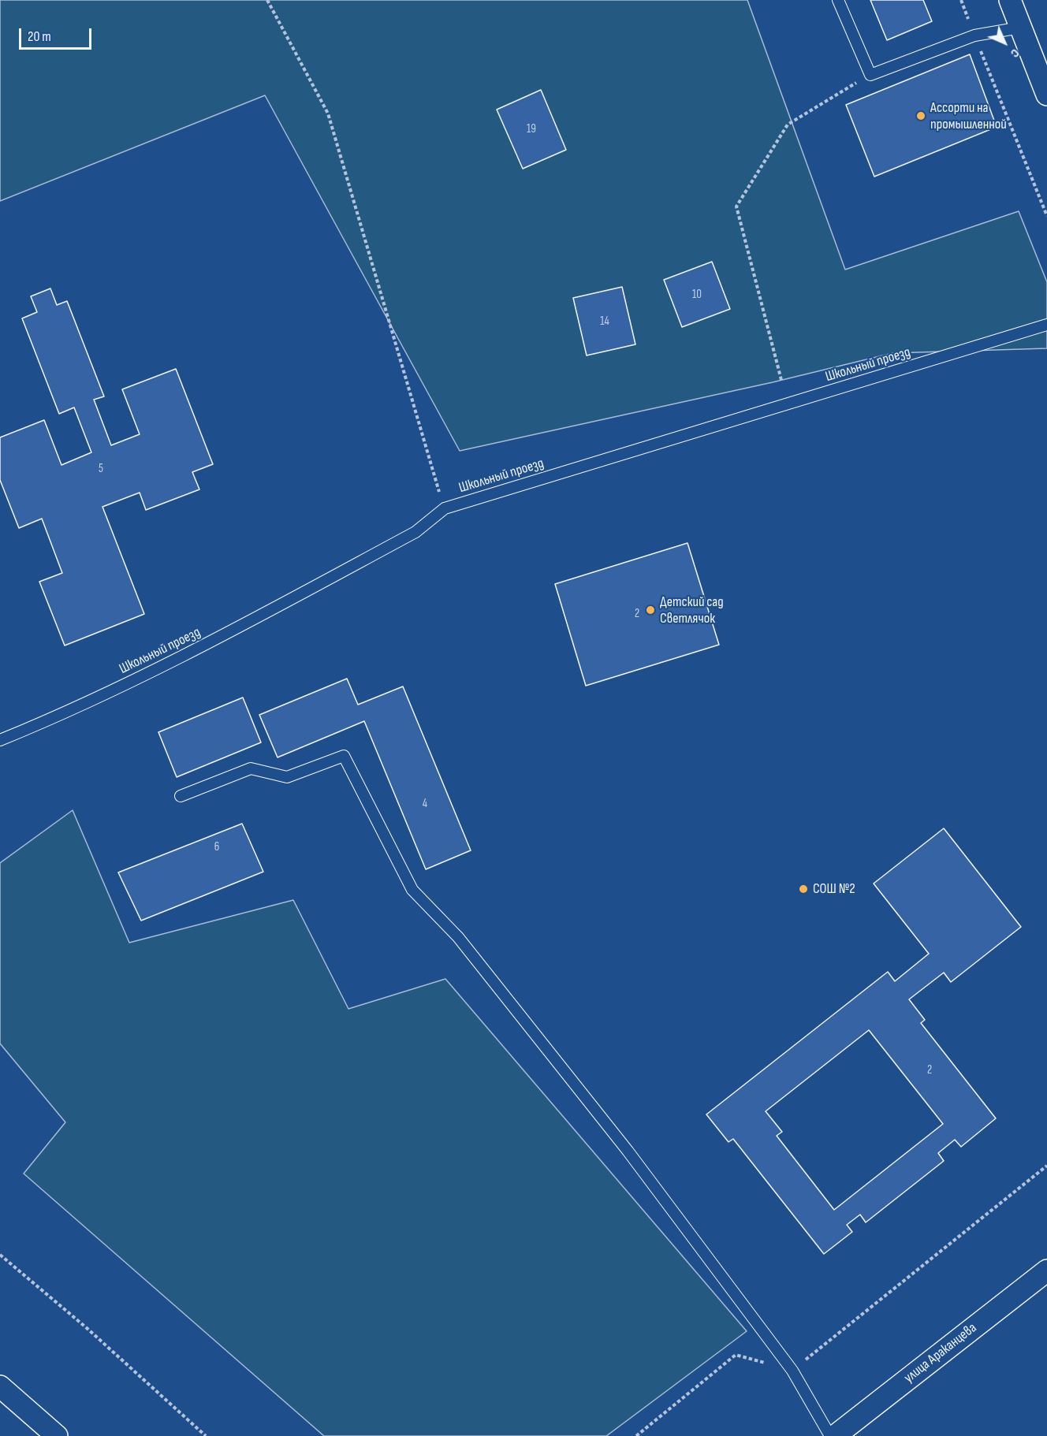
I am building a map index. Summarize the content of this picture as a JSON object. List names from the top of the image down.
{
  "streets": {
    "street": ["улица Араканцева"],
    "lane": ["Школьный проезд"]
  },
  "places": ["Ассорти на промышленной", "Детский сад Светлячок", "СОШ №2"],
  "house_numbers": [
    "19",
    "10",
    "14",
    "5",
    "2",
    "4",
    "6",
    "2"
  ],
  "scale_bar": "20 m",
  "north": "bottom right"
}
